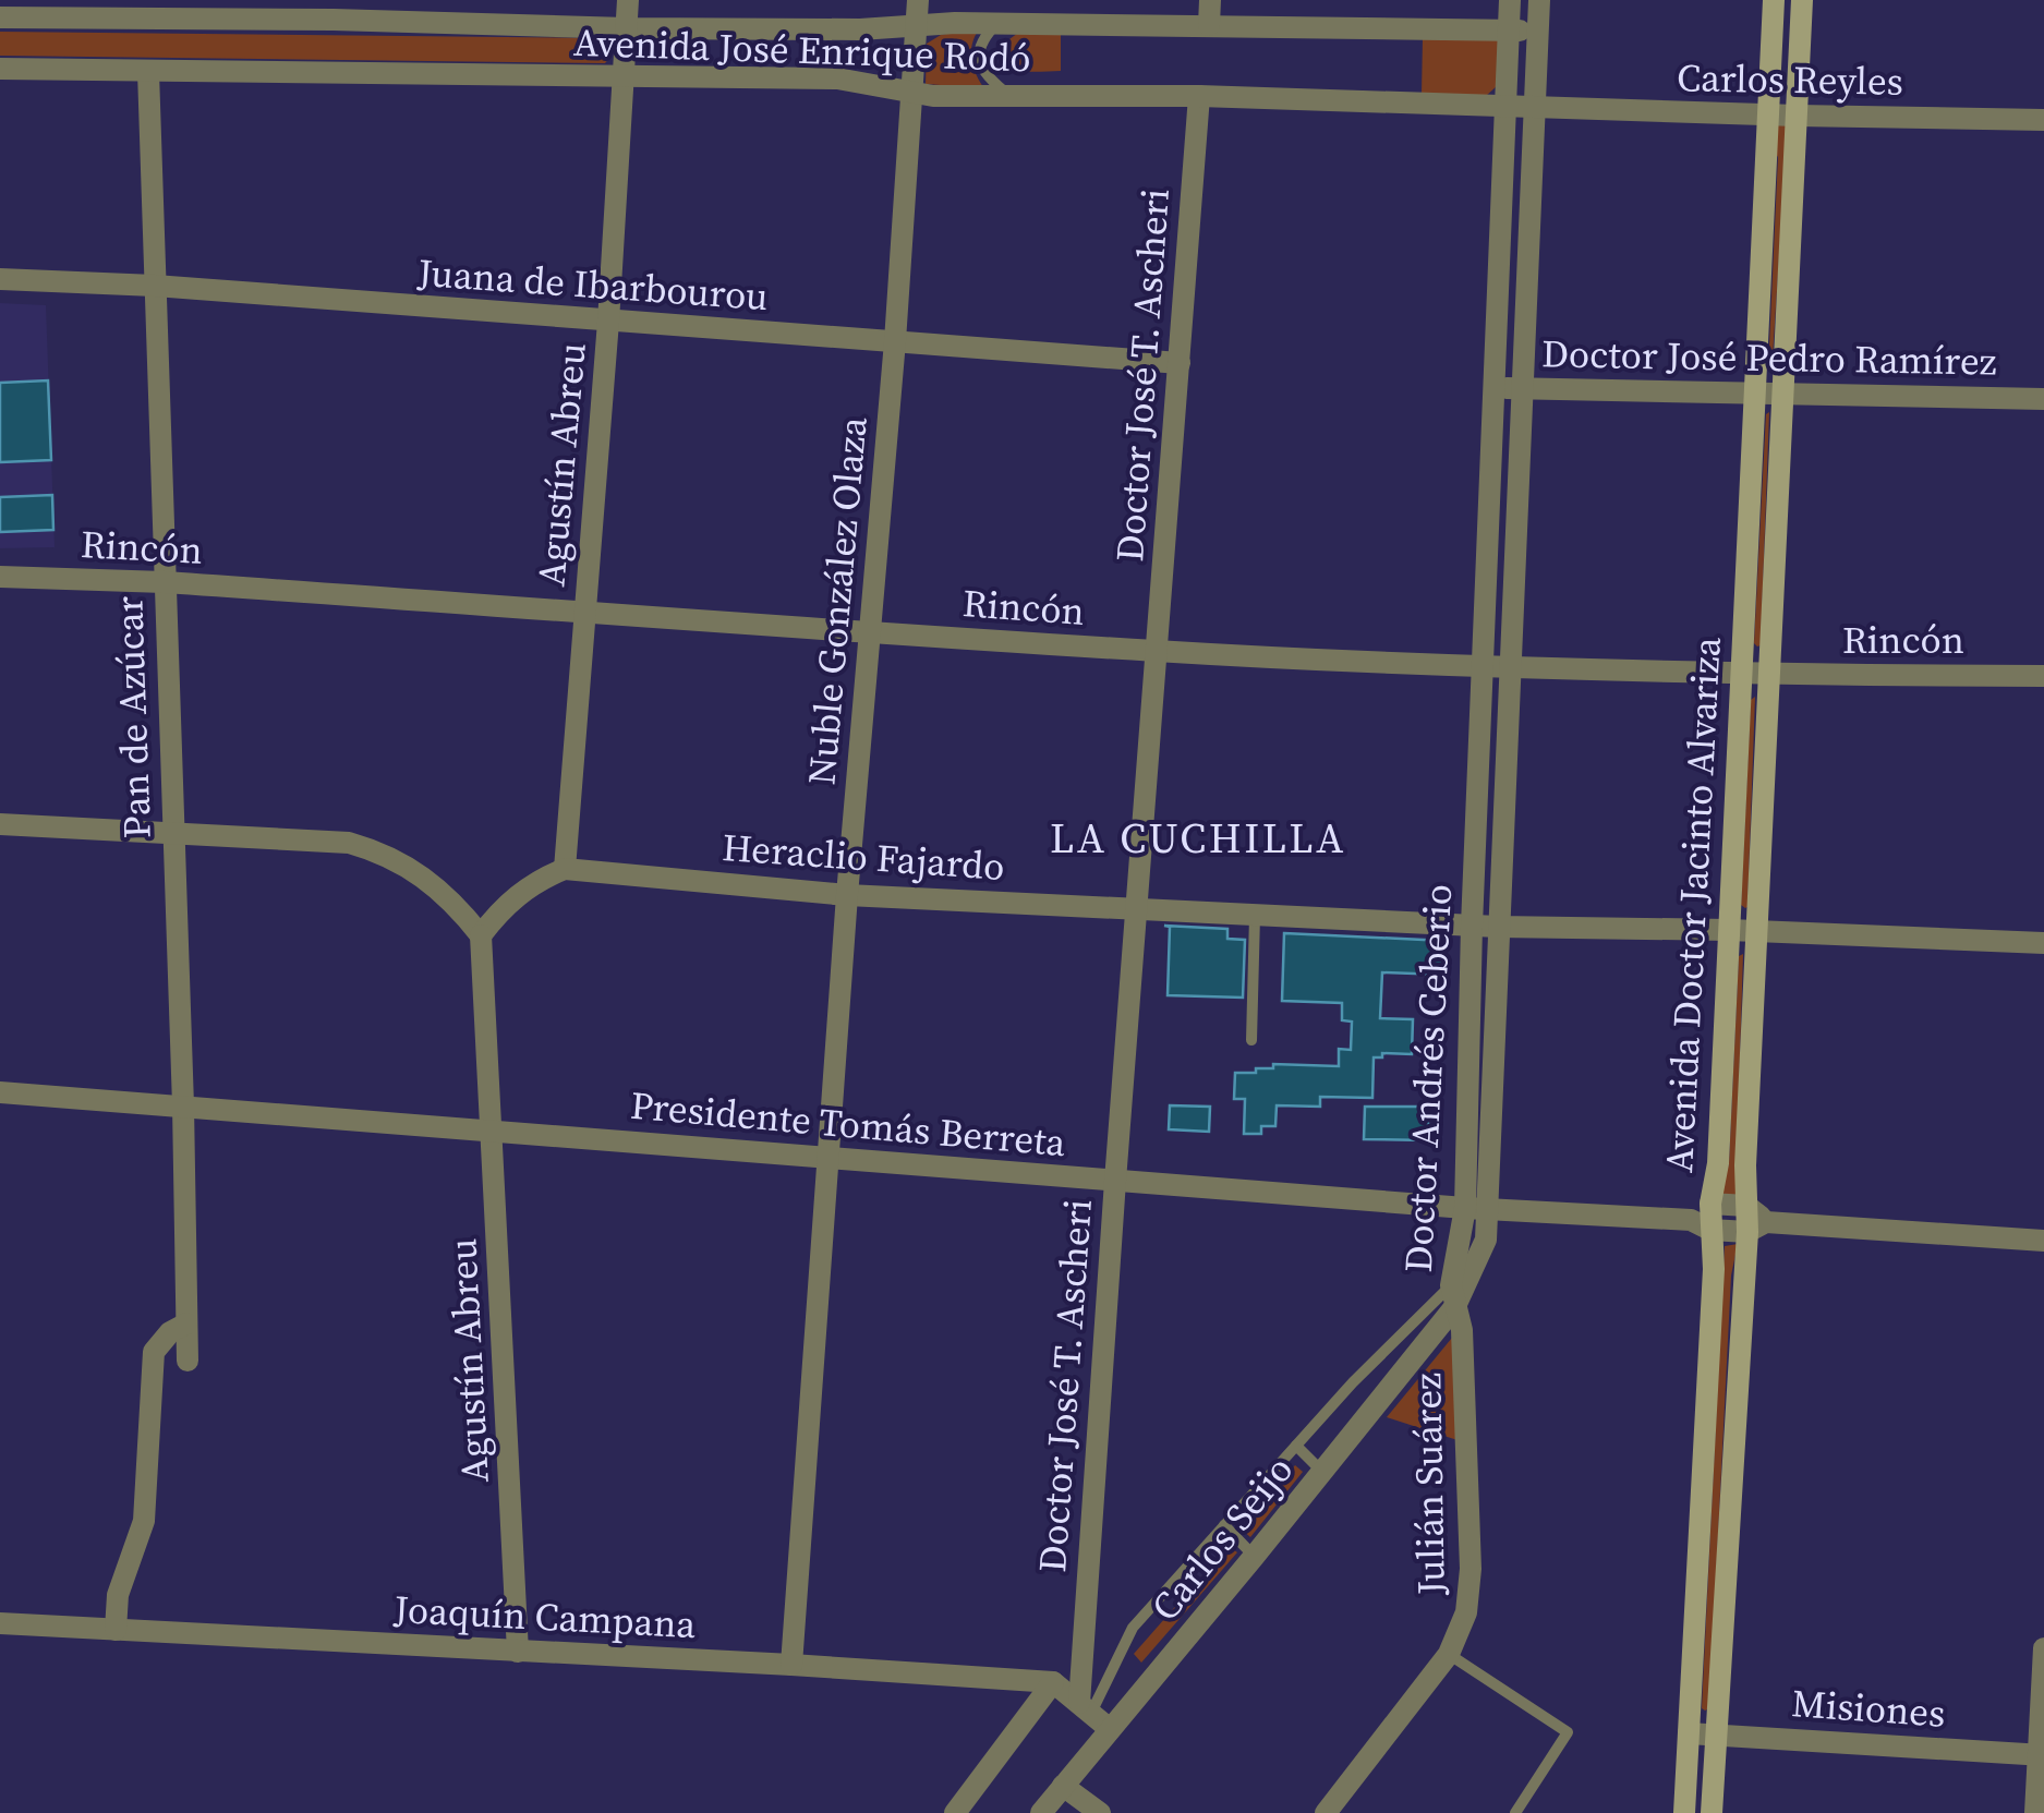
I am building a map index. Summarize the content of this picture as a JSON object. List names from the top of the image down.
{
  "streets": {
    "main road": ["Avenida Doctor Jacinto Alvariza"],
    "street": [
      "Avenida José Enrique Rodó",
      "Carlos Reyles",
      "Juana de Ibarbourou",
      "Doctor José Pedro Ramírez",
      "Doctor José T. Ascheri",
      "Agustín Abreu",
      "Rincón",
      "Nuble González Olaza",
      "Pan de Azúcar",
      "Heraclio Fajardo",
      "Doctor Andrés Ceberio",
      "Presidente Tomás Berreta",
      "Julián Suárez",
      "Carlos Seijo",
      "Joaquín Campana",
      "Misiones"
    ]
  },
  "crossings": [
    ["Avenida José Enrique Rodó", "Carlos Reyles"],
    ["Avenida José Enrique Rodó", "Doctor José T. Ascheri"],
    ["Avenida José Enrique Rodó", "Agustín Abreu"],
    ["Avenida José Enrique Rodó", "Nuble González Olaza"],
    ["Avenida José Enrique Rodó", "Pan de Azúcar"],
    ["Avenida José Enrique Rodó", "Doctor Andrés Ceberio"],
    ["Carlos Reyles", "Avenida Doctor Jacinto Alvariza"],
    ["Carlos Reyles", "Doctor Andrés Ceberio"],
    ["Juana de Ibarbourou", "Doctor José T. Ascheri"],
    ["Juana de Ibarbourou", "Agustín Abreu"],
    ["Juana de Ibarbourou", "Nuble González Olaza"],
    ["Juana de Ibarbourou", "Pan de Azúcar"],
    ["Doctor José Pedro Ramírez", "Avenida Doctor Jacinto Alvariza"],
    ["Doctor José Pedro Ramírez", "Doctor Andrés Ceberio"],
    ["Doctor José T. Ascheri", "Rincón"],
    ["Doctor José T. Ascheri", "Heraclio Fajardo"],
    ["Doctor José T. Ascheri", "Presidente Tomás Berreta"],
    ["Agustín Abreu", "Rincón"],
    ["Agustín Abreu", "Heraclio Fajardo"],
    ["Agustín Abreu", "Presidente Tomás Berreta"],
    ["Agustín Abreu", "Joaquín Campana"],
    ["Rincón", "Nuble González Olaza"],
    ["Rincón", "Pan de Azúcar"],
    ["Rincón", "Avenida Doctor Jacinto Alvariza"],
    ["Rincón", "Doctor Andrés Ceberio"],
    ["Nuble González Olaza", "Heraclio Fajardo"],
    ["Nuble González Olaza", "Presidente Tomás Berreta"],
    ["Nuble González Olaza", "Joaquín Campana"],
    ["Pan de Azúcar", "Presidente Tomás Berreta"],
    ["Heraclio Fajardo", "Avenida Doctor Jacinto Alvariza"],
    ["Heraclio Fajardo", "Doctor Andrés Ceberio"],
    ["Avenida Doctor Jacinto Alvariza", "Presidente Tomás Berreta"],
    ["Avenida Doctor Jacinto Alvariza", "Misiones"],
    ["Doctor Andrés Ceberio", "Presidente Tomás Berreta"],
    ["Doctor Andrés Ceberio", "Julián Suárez"],
    ["Doctor Andrés Ceberio", "Carlos Seijo"],
    ["Julián Suárez", "Carlos Seijo"]
  ],
  "districts": ["LA CUCHILLA"]
}
